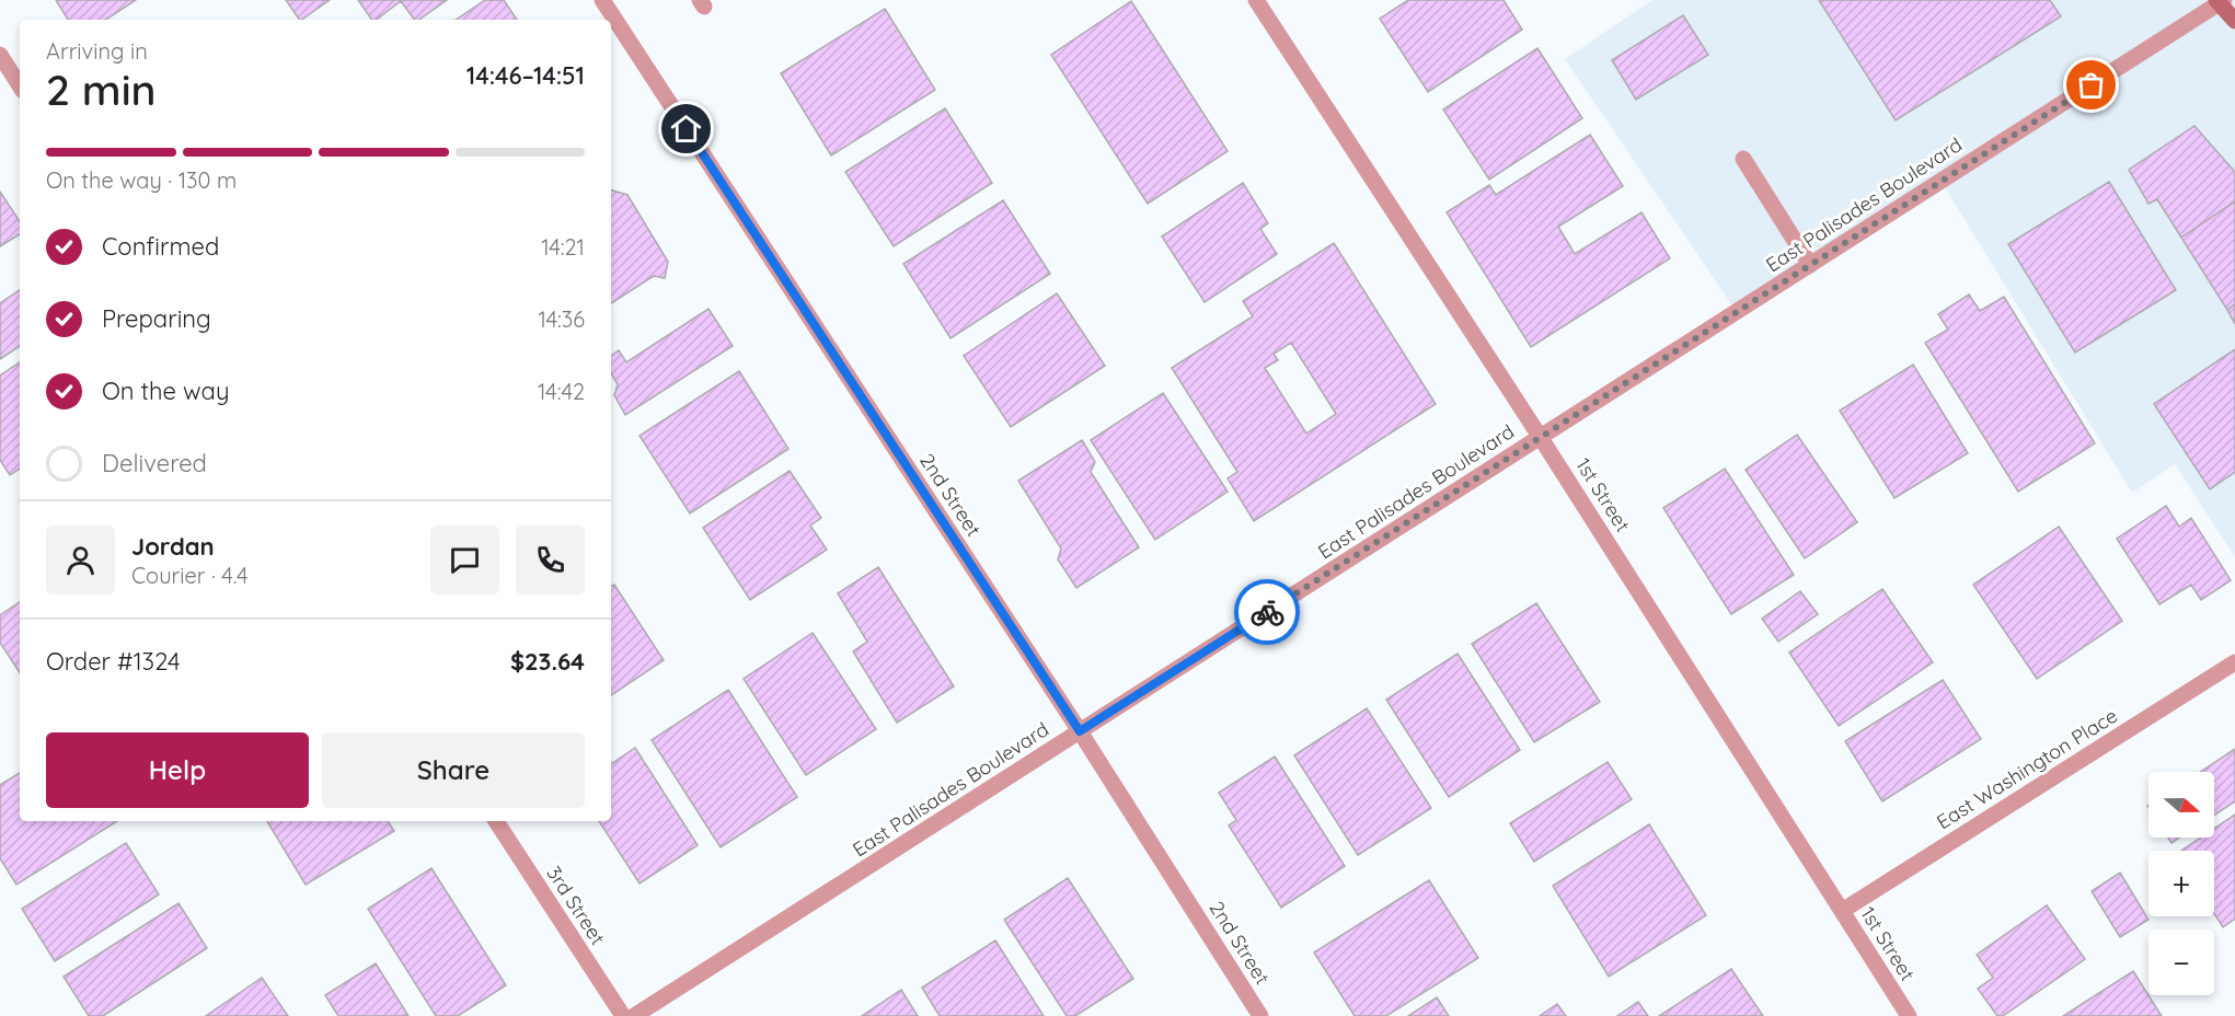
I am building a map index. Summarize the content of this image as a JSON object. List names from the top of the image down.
{
  "streets": {
    "street": [
      "East Palisades Boulevard",
      "2nd Street",
      "1st Street",
      "East Washington Place",
      "3rd Street"
    ]
  },
  "crossings": [
    ["East Palisades Boulevard", "2nd Street"],
    ["East Palisades Boulevard", "1st Street"],
    ["1st Street", "East Washington Place"]
  ],
  "north": "right",
  "page": {
    "heading": ["2 min", "Arriving in", "14:46–14:51"],
    "panel": [
      "Jordan",
      "Courier · 4.4",
      "Order #1324",
      "$23.64"
    ],
    "bar": "On the way · 130 m",
    "list": [
      ["Confirmed", "14:21"],
      ["Preparing", "14:36"],
      ["On the way", "14:42"],
      "Delivered"
    ],
    "buttons": ["Help", "Share"],
    "map_buttons": ["+", "−"]
  }
}
